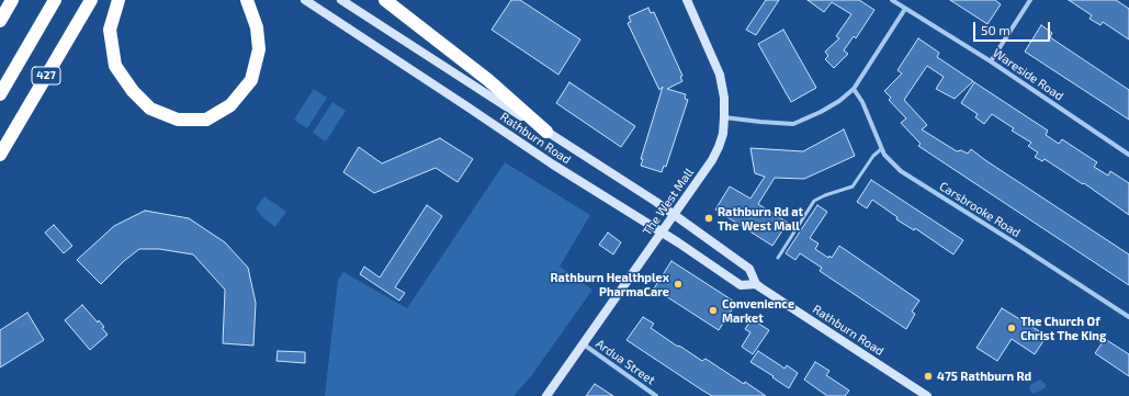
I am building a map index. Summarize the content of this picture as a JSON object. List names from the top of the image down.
{
  "streets": {
    "highway": ["427"],
    "main road": ["Rathburn Road", "The West Mall"],
    "street": ["Wareside Road", "Carsbrooke Road", "Ardua Street"]
  },
  "crossings": [
    ["Rathburn Road", "The West Mall"],
    ["The West Mall", "Ardua Street"]
  ],
  "places": [
    "Rathburn Rd at The West Mall",
    "Rathburn Healthplex PharmaCare",
    "Convenience Market",
    "The Church Of Christ The King",
    "475 Rathburn Rd"
  ],
  "scale_bar": "50 m"
}
